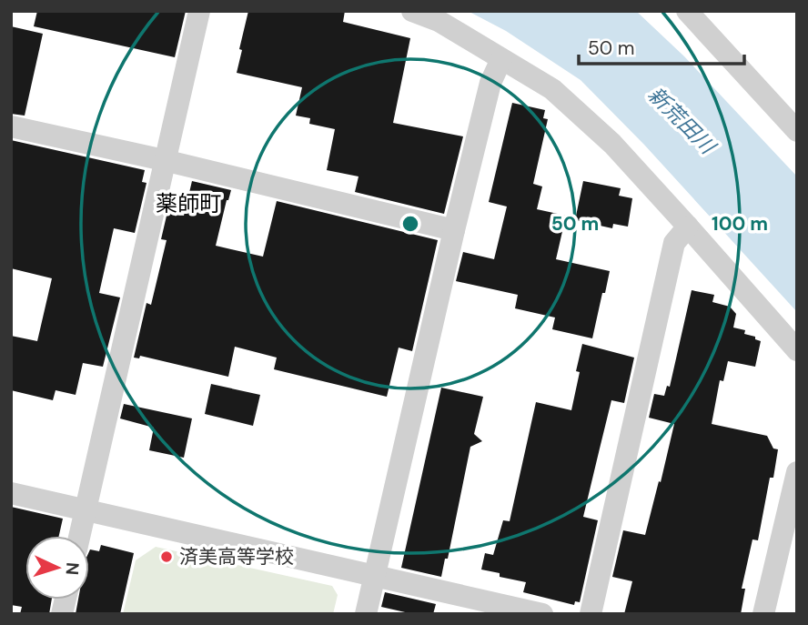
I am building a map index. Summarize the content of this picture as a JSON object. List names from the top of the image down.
{
  "districts": ["薬師町"],
  "water": ["新荒田川"],
  "places": ["済美高等学校"],
  "scale_bar": "50 m",
  "north": "right",
  "rings": ["50 m", "100 m"]
}
